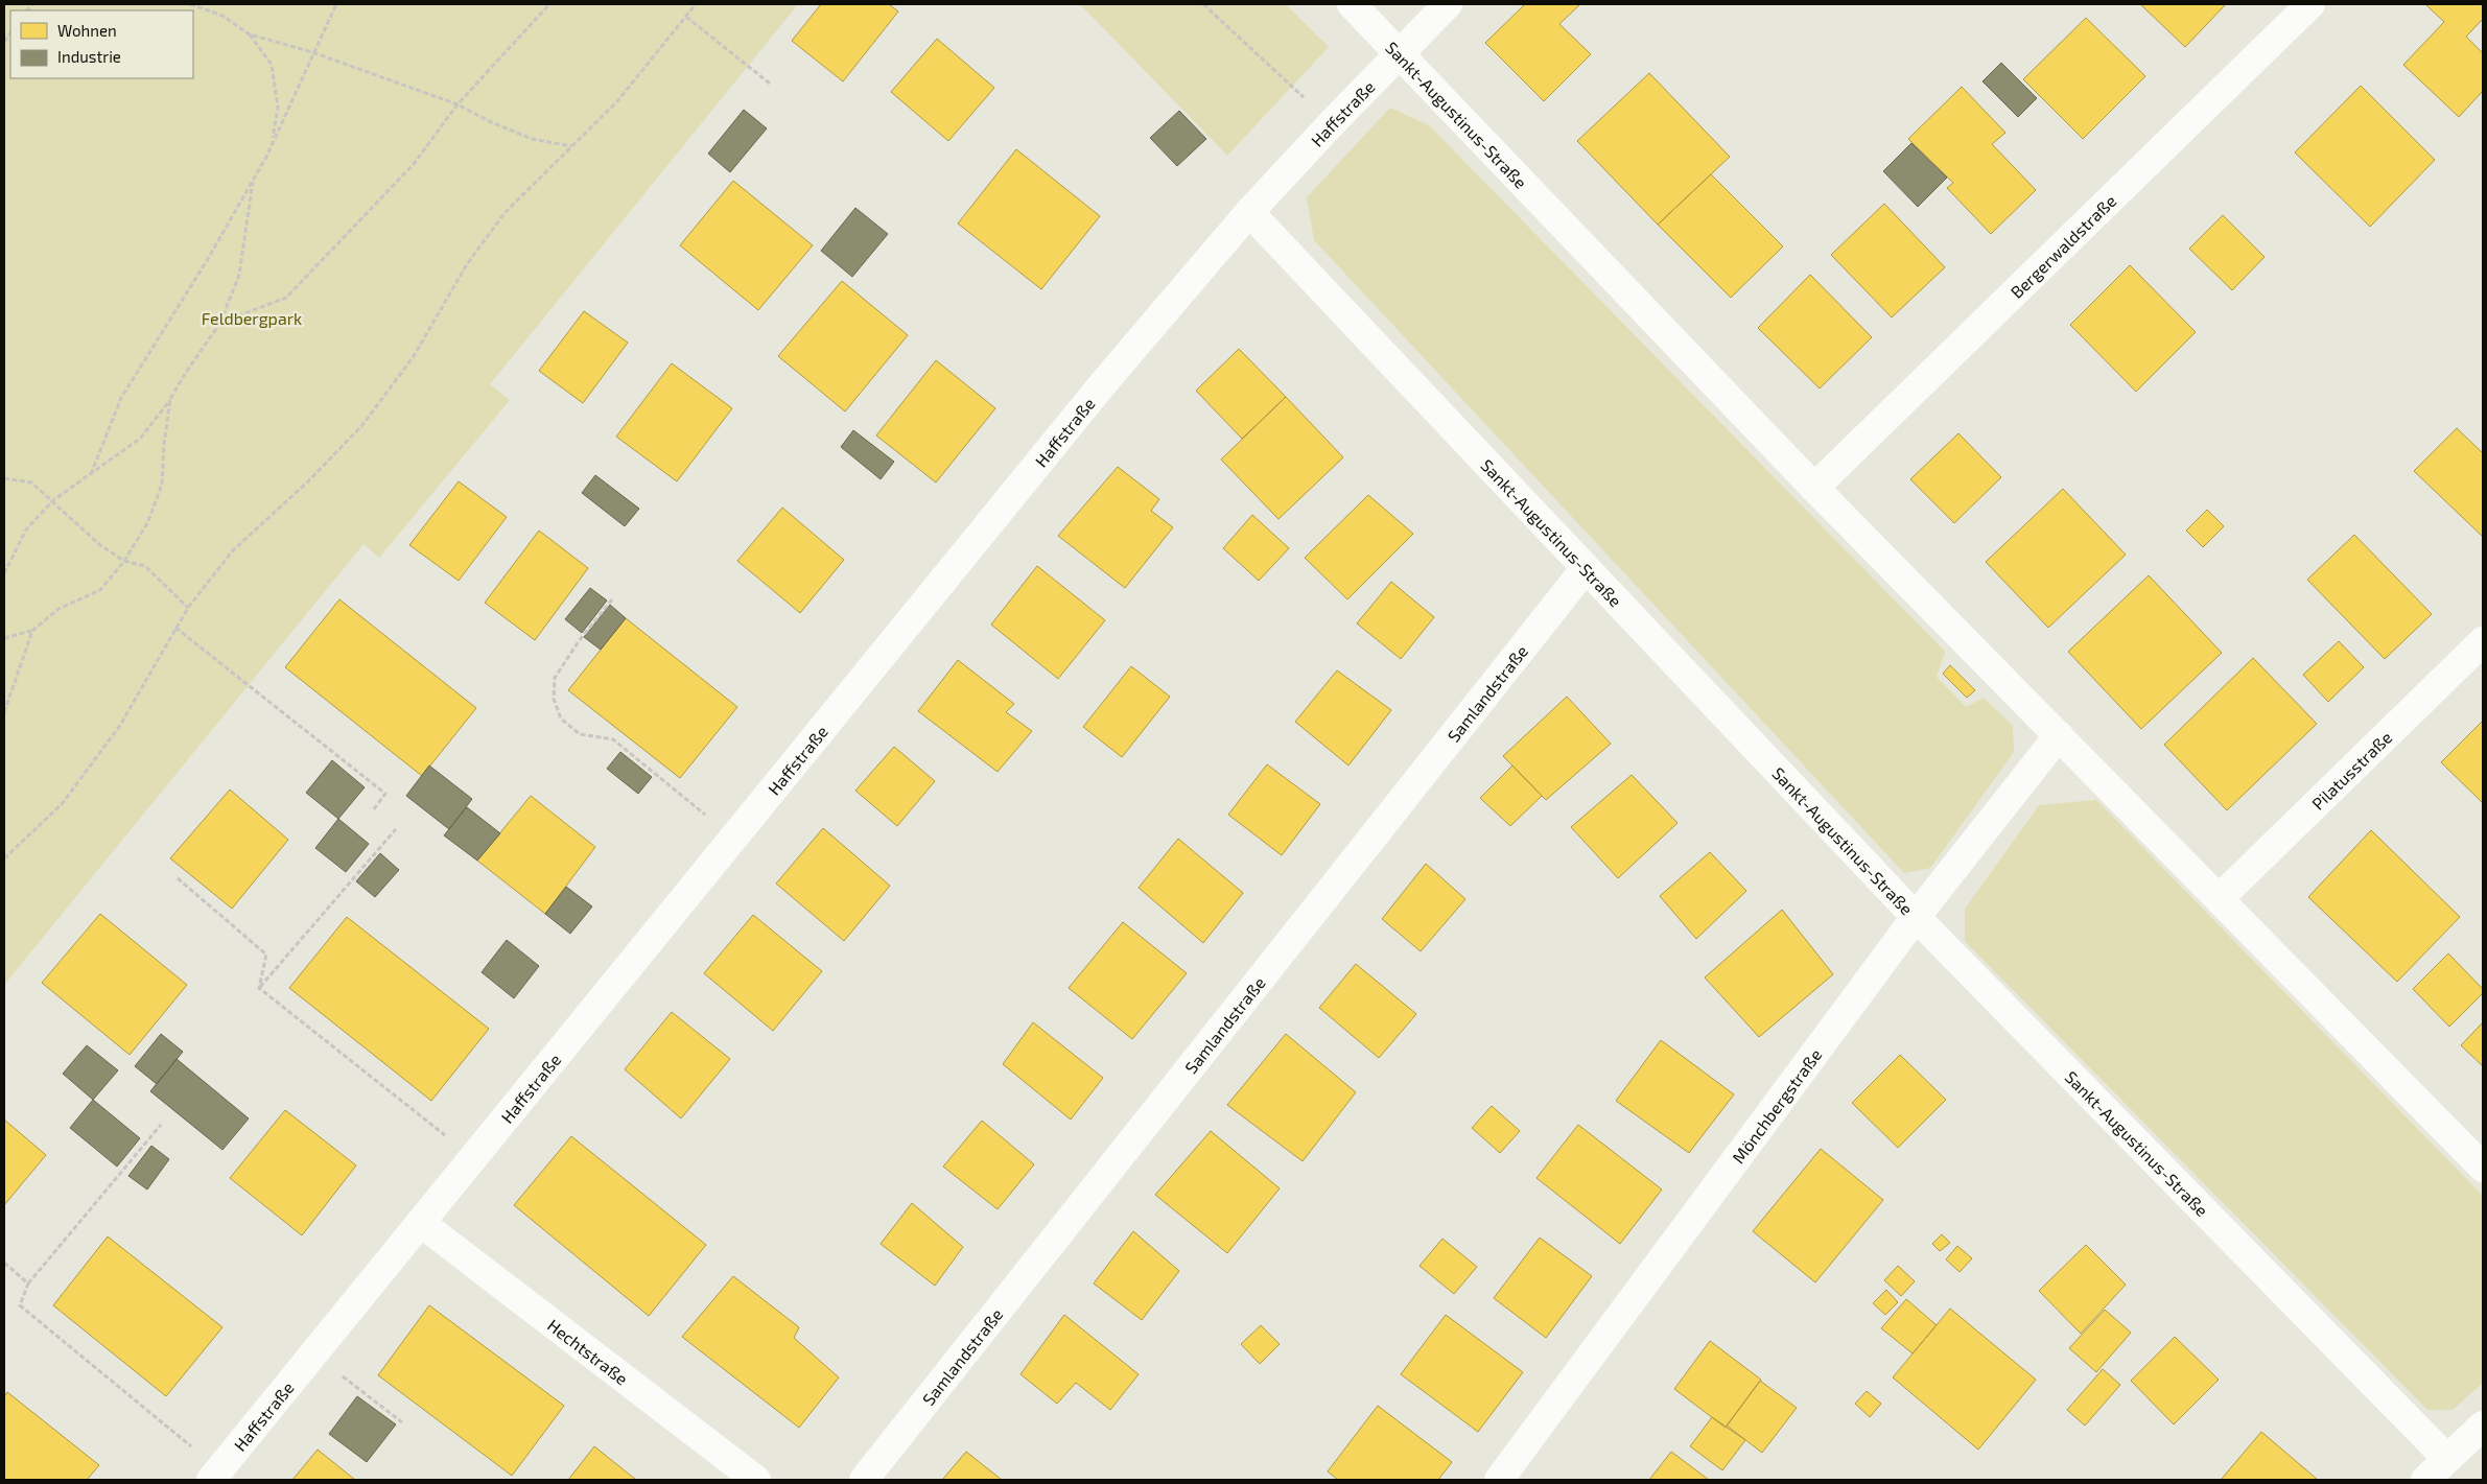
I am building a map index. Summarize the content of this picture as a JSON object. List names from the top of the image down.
{
  "streets": {
    "street": [
      "Haffstraße",
      "Sankt-Augustinus-Straße",
      "Bergerwaldstraße",
      "Samlandstraße",
      "Pilatusstraße",
      "Mönchbergstraße",
      "Hechtstraße"
    ]
  },
  "crossings": [
    ["Haffstraße", "Sankt-Augustinus-Straße"],
    ["Haffstraße", "Hechtstraße"],
    ["Sankt-Augustinus-Straße", "Bergerwaldstraße"],
    ["Sankt-Augustinus-Straße", "Samlandstraße"],
    ["Sankt-Augustinus-Straße", "Pilatusstraße"],
    ["Sankt-Augustinus-Straße", "Mönchbergstraße"]
  ],
  "parks": ["Feldbergpark"],
  "legend": ["Wohnen", "Industrie"]
}
